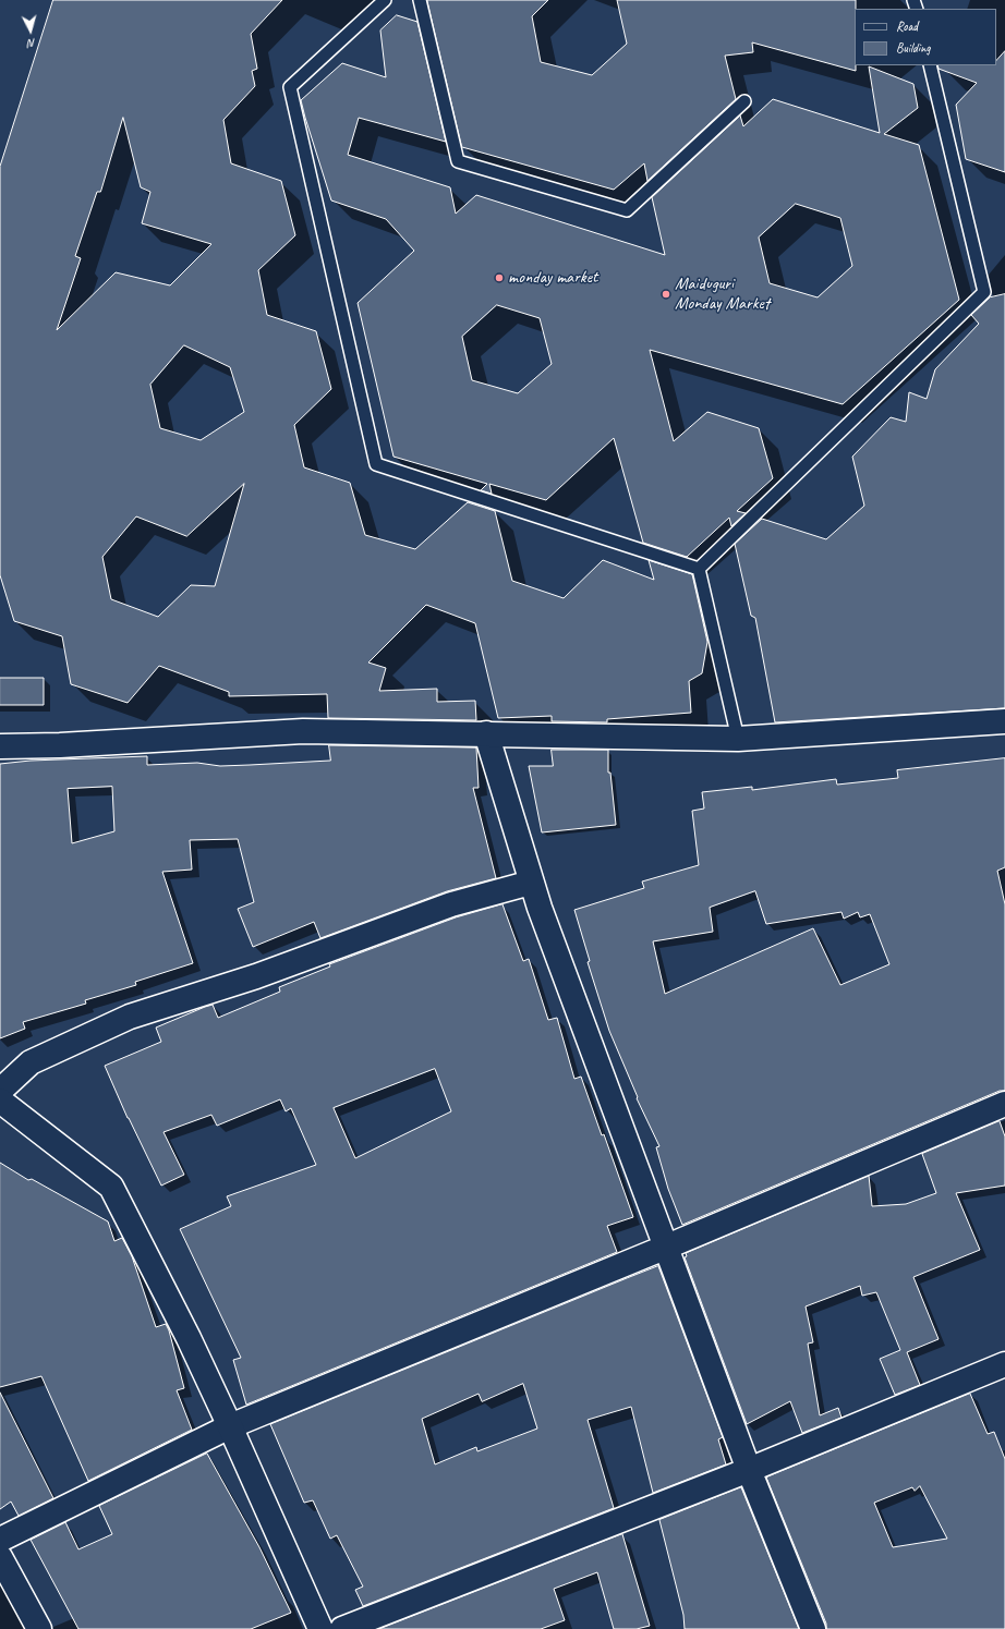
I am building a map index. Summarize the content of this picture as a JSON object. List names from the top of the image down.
{
  "places": ["monday market", "Maiduguri Monday Market"],
  "legend": ["Road", "Building"],
  "north": "bottom"
}
